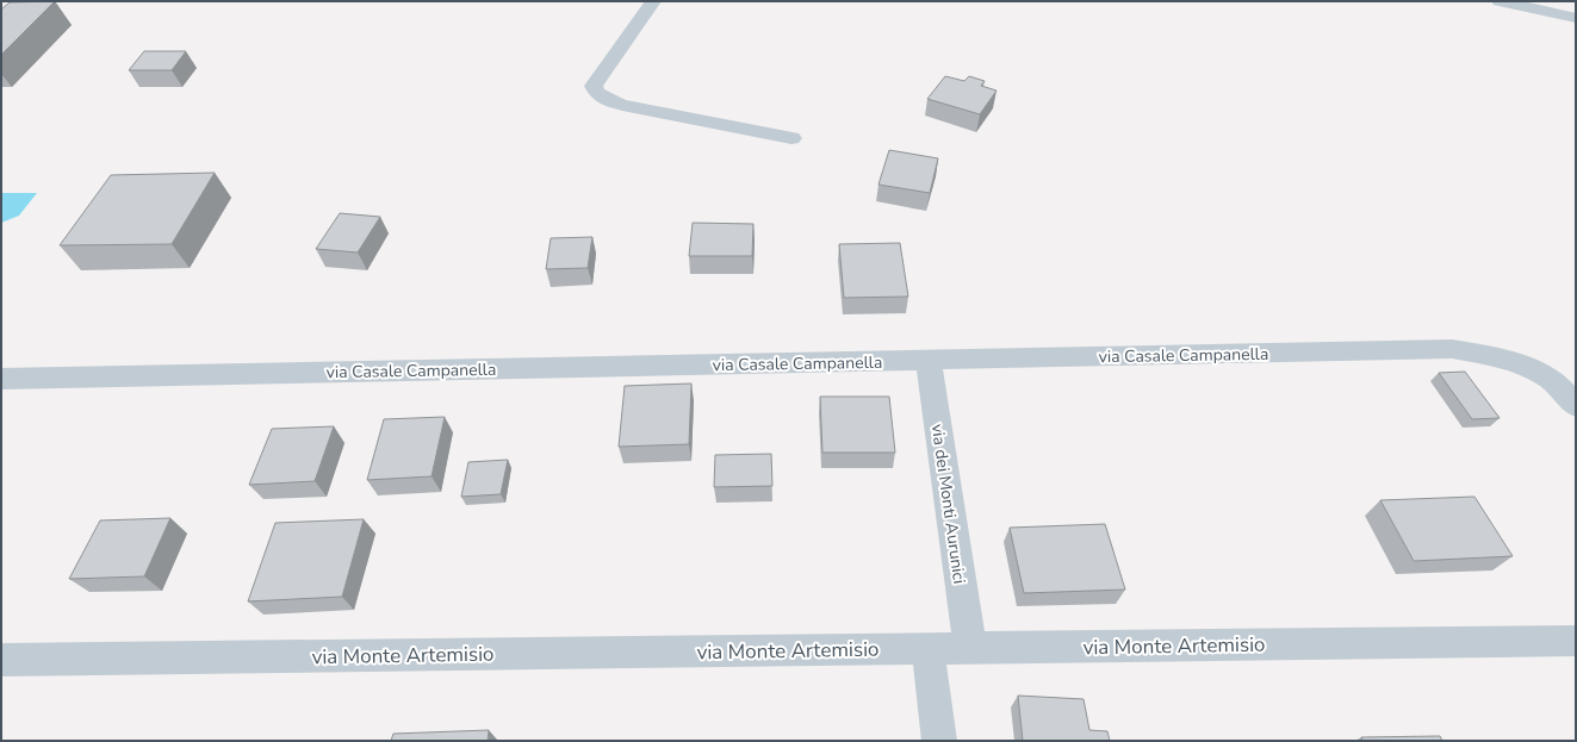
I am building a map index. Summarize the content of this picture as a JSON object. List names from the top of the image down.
{
  "streets": {
    "street": ["via Casale Campanella", "via dei Monti Aurunici", "via Monte Artemisio"]
  },
  "crossings": [
    ["via Casale Campanella", "via dei Monti Aurunici"],
    ["via dei Monti Aurunici", "via Monte Artemisio"]
  ]
}
